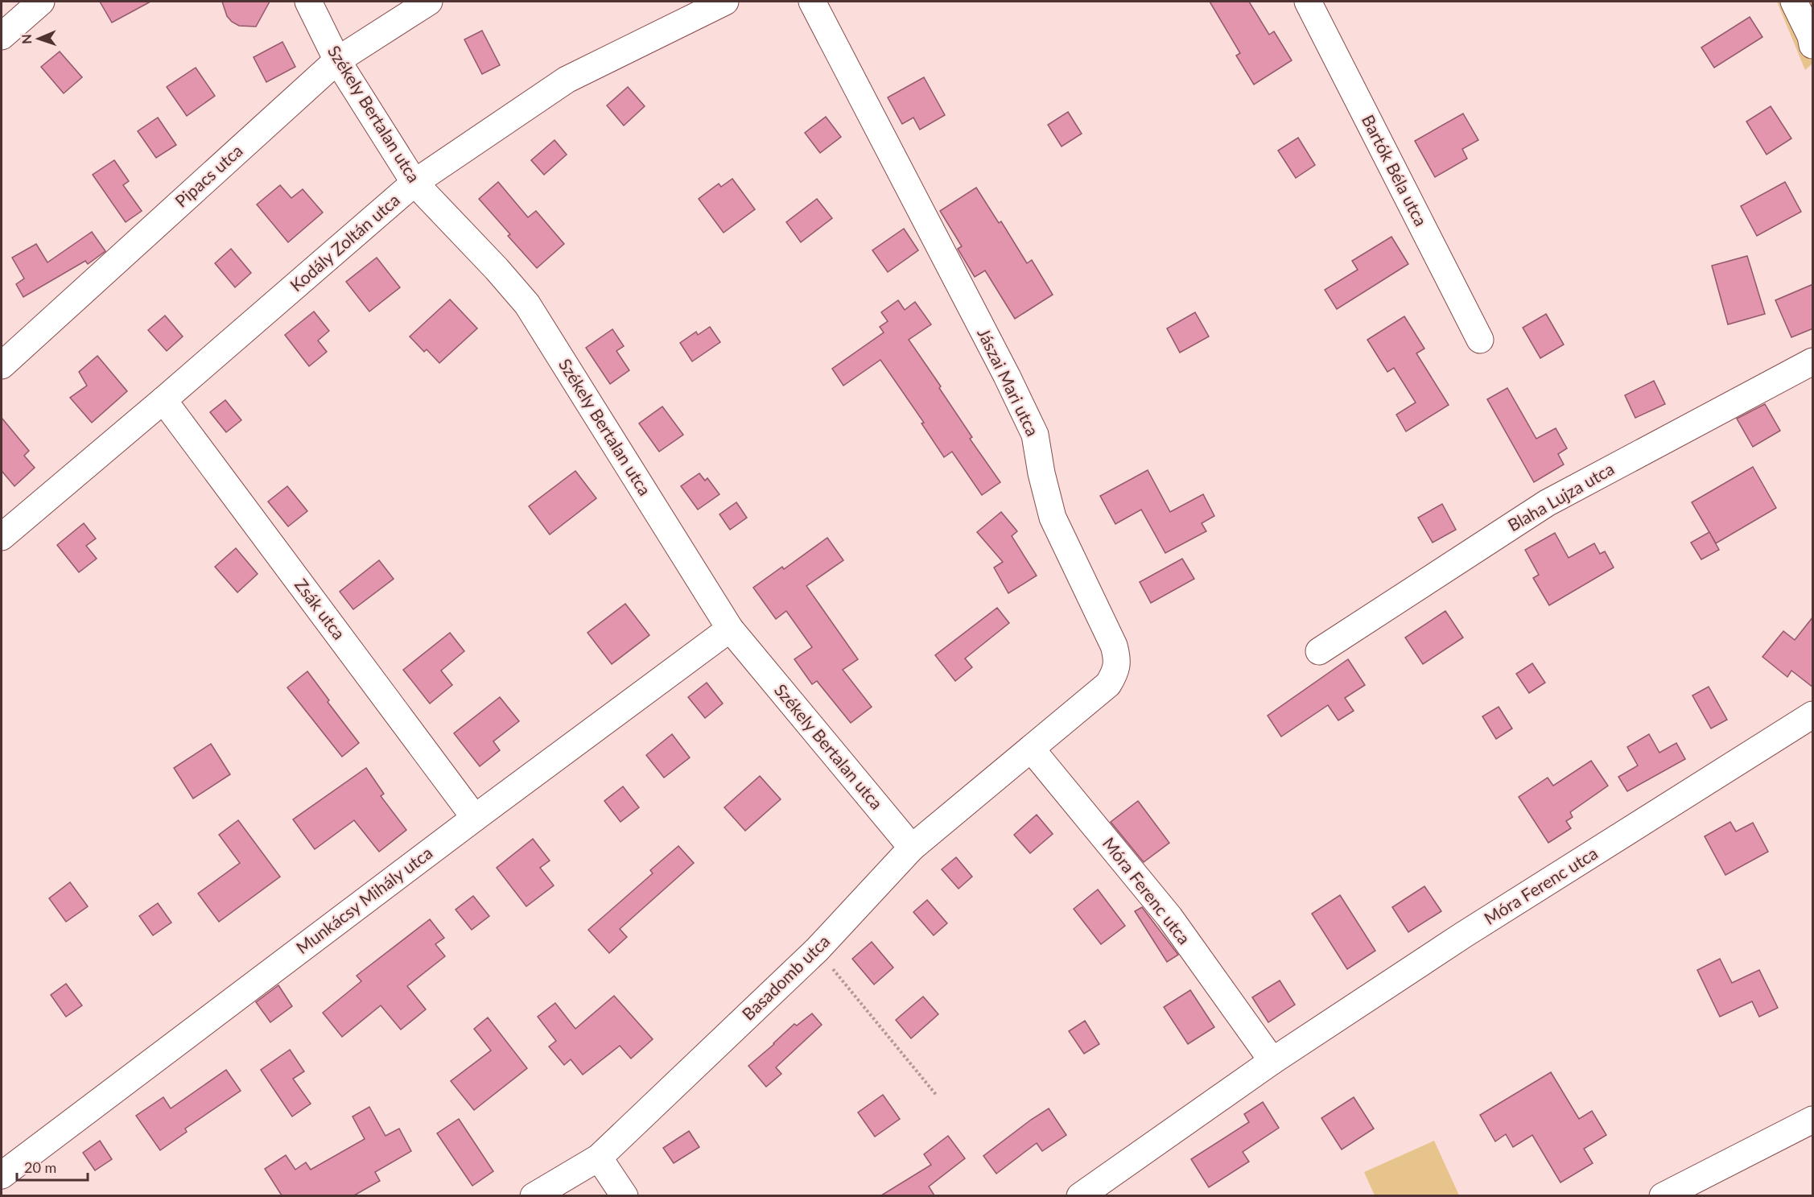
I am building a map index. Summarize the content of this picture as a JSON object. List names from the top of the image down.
{
  "streets": {
    "street": [
      "Székely Bertalan utca",
      "Bartók Béla utca",
      "Pipacs utca",
      "Kodály Zoltán utca",
      "Jászai Mari utca",
      "Blaha Lujza utca",
      "Zsák utca",
      "Móra Ferenc utca",
      "Munkácsy Mihály utca",
      "Basadomb utca"
    ]
  },
  "crossings": [
    ["Székely Bertalan utca", "Pipacs utca"],
    ["Székely Bertalan utca", "Kodály Zoltán utca"],
    ["Székely Bertalan utca", "Munkácsy Mihály utca"],
    ["Székely Bertalan utca", "Basadomb utca"],
    ["Kodály Zoltán utca", "Zsák utca"],
    ["Jászai Mari utca", "Móra Ferenc utca"],
    ["Jászai Mari utca", "Basadomb utca"],
    ["Zsák utca", "Munkácsy Mihály utca"],
    ["Móra Ferenc utca", "Basadomb utca"]
  ],
  "scale_bar": "20 m",
  "north": "left"
}
